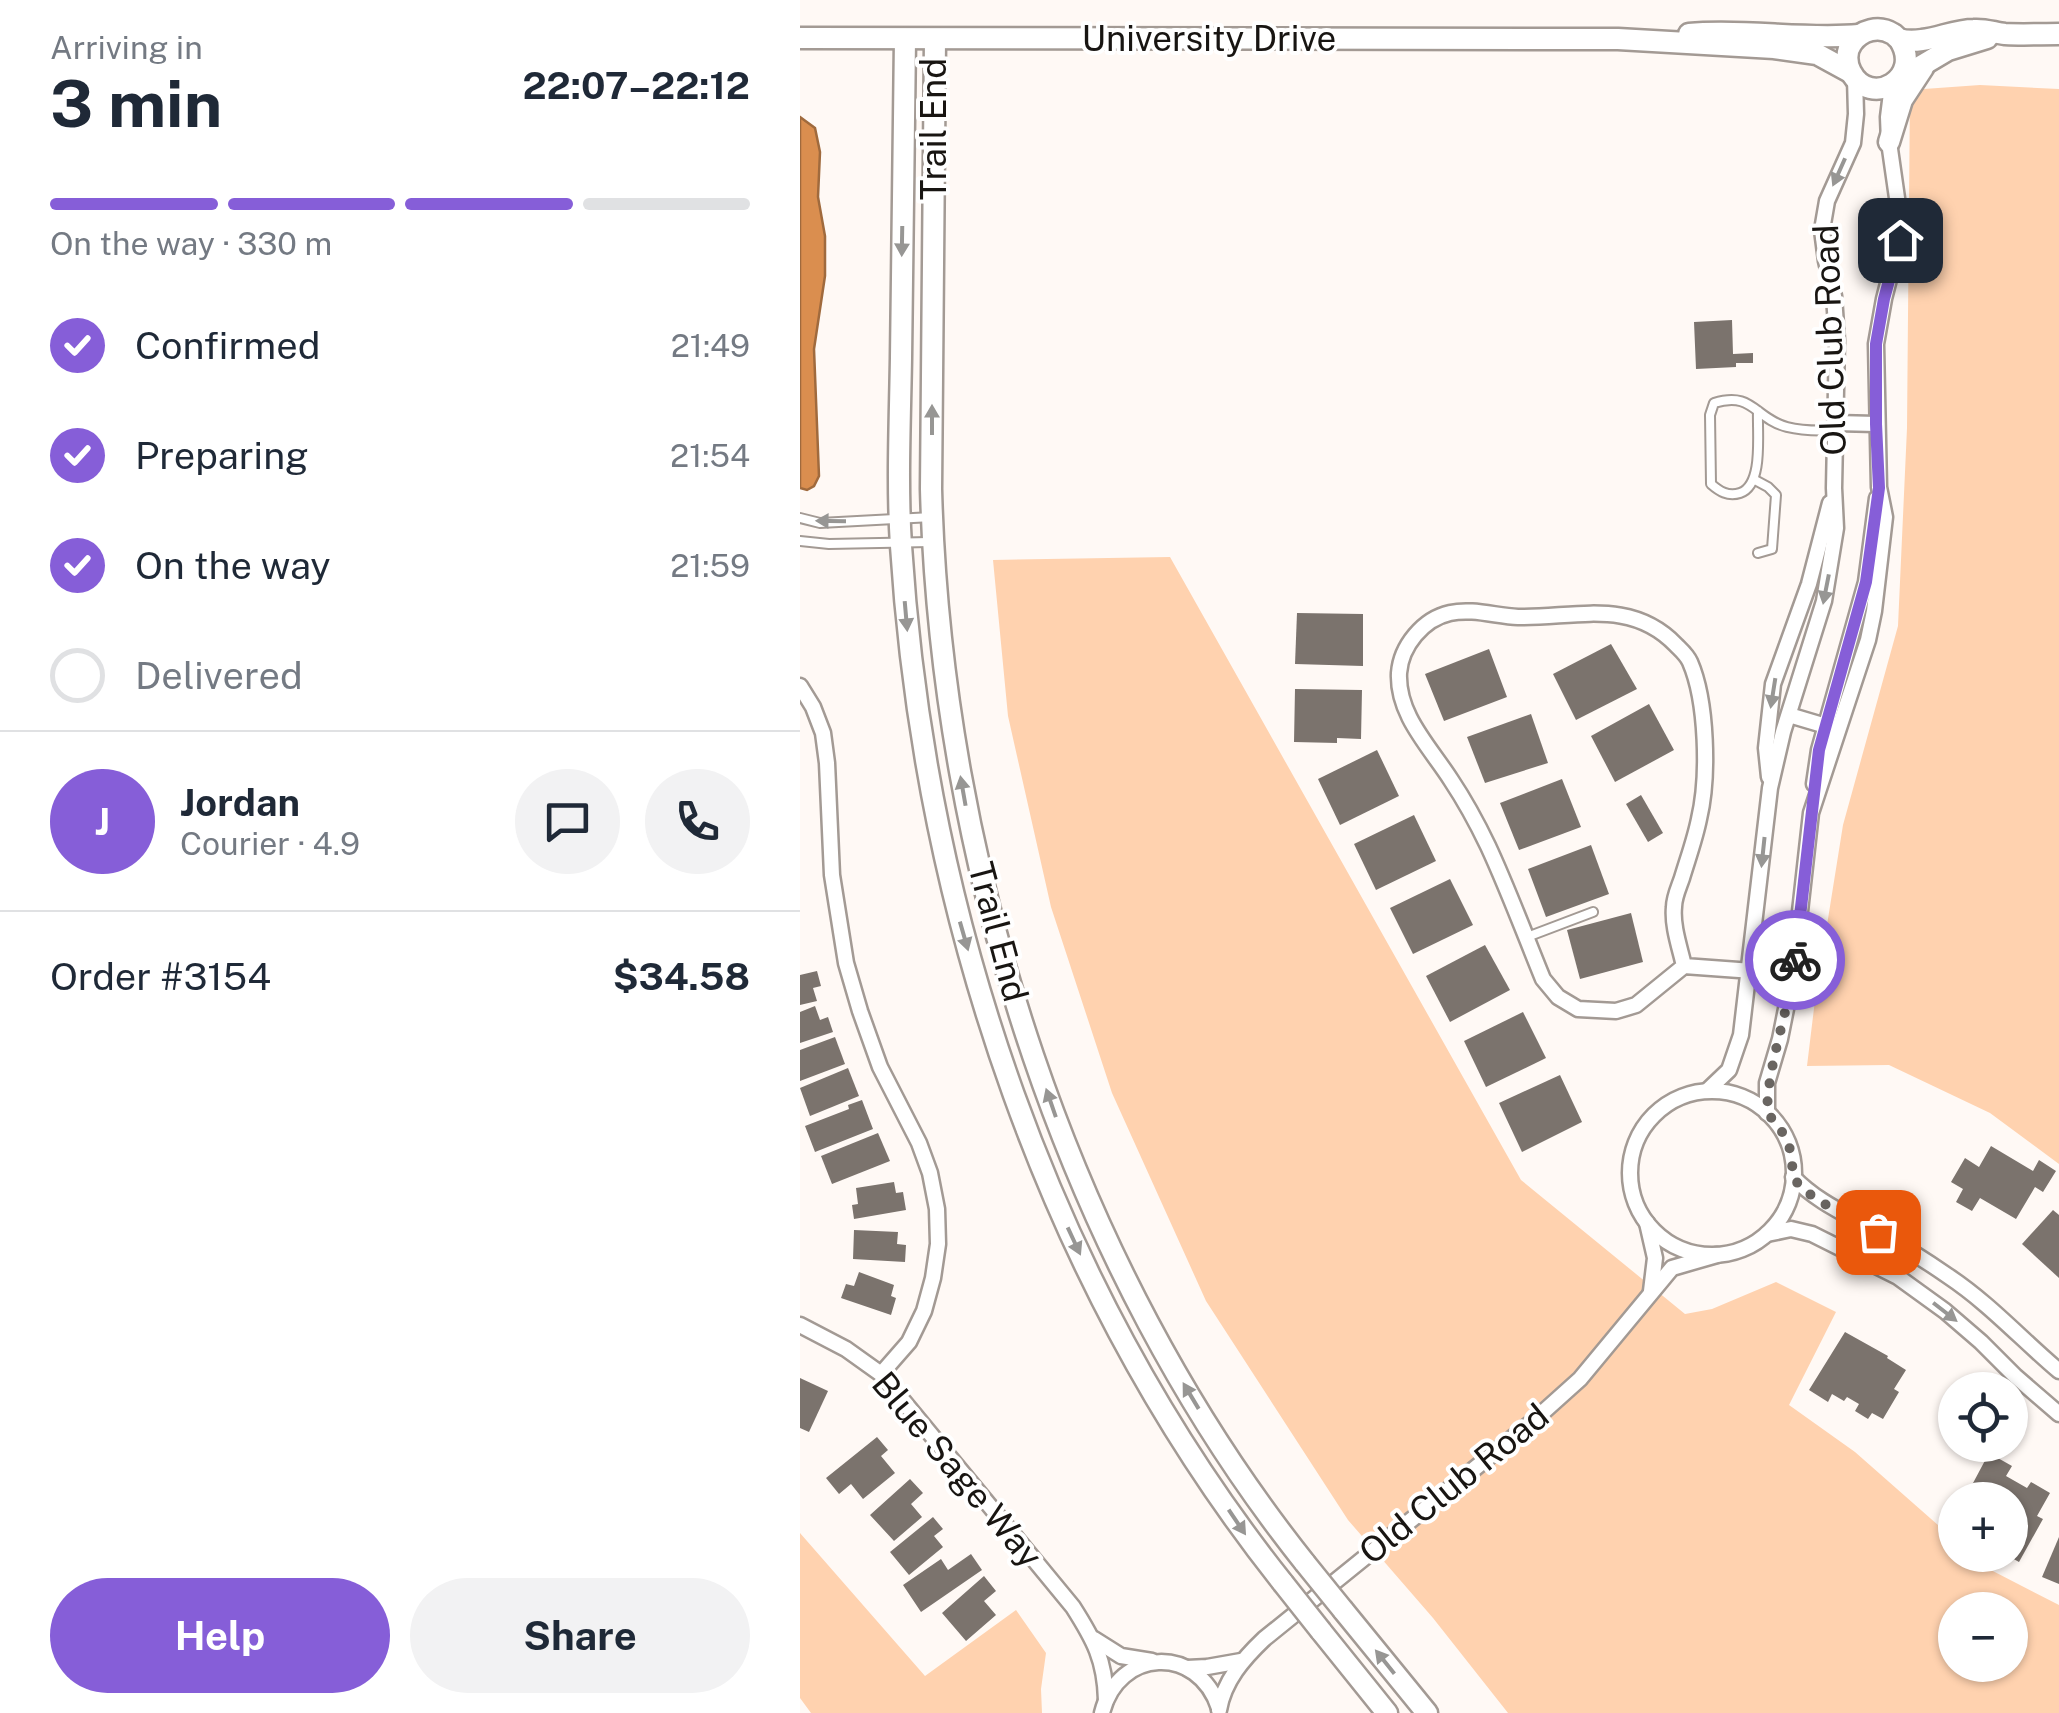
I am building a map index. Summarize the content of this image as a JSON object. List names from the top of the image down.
{
  "streets": {
    "street": [
      "University Drive",
      "Trail End",
      "Old Club Road",
      "Blue Sage Way"
    ]
  },
  "crossings": [
    ["University Drive", "Trail End"],
    ["University Drive", "Old Club Road"]
  ],
  "page": {
    "heading": ["3 min", "Arriving in", "22:07–22:12"],
    "panel": [
      "Jordan",
      "Courier · 4.9",
      "Order #3154",
      "$34.58"
    ],
    "bar": "On the way · 330 m",
    "list": [
      ["Confirmed", "21:49"],
      ["Preparing", "21:54"],
      ["On the way", "21:59"],
      "Delivered"
    ],
    "round": "J",
    "map_buttons": ["+", "−"],
    "buttons": ["Help", "Share"]
  }
}
